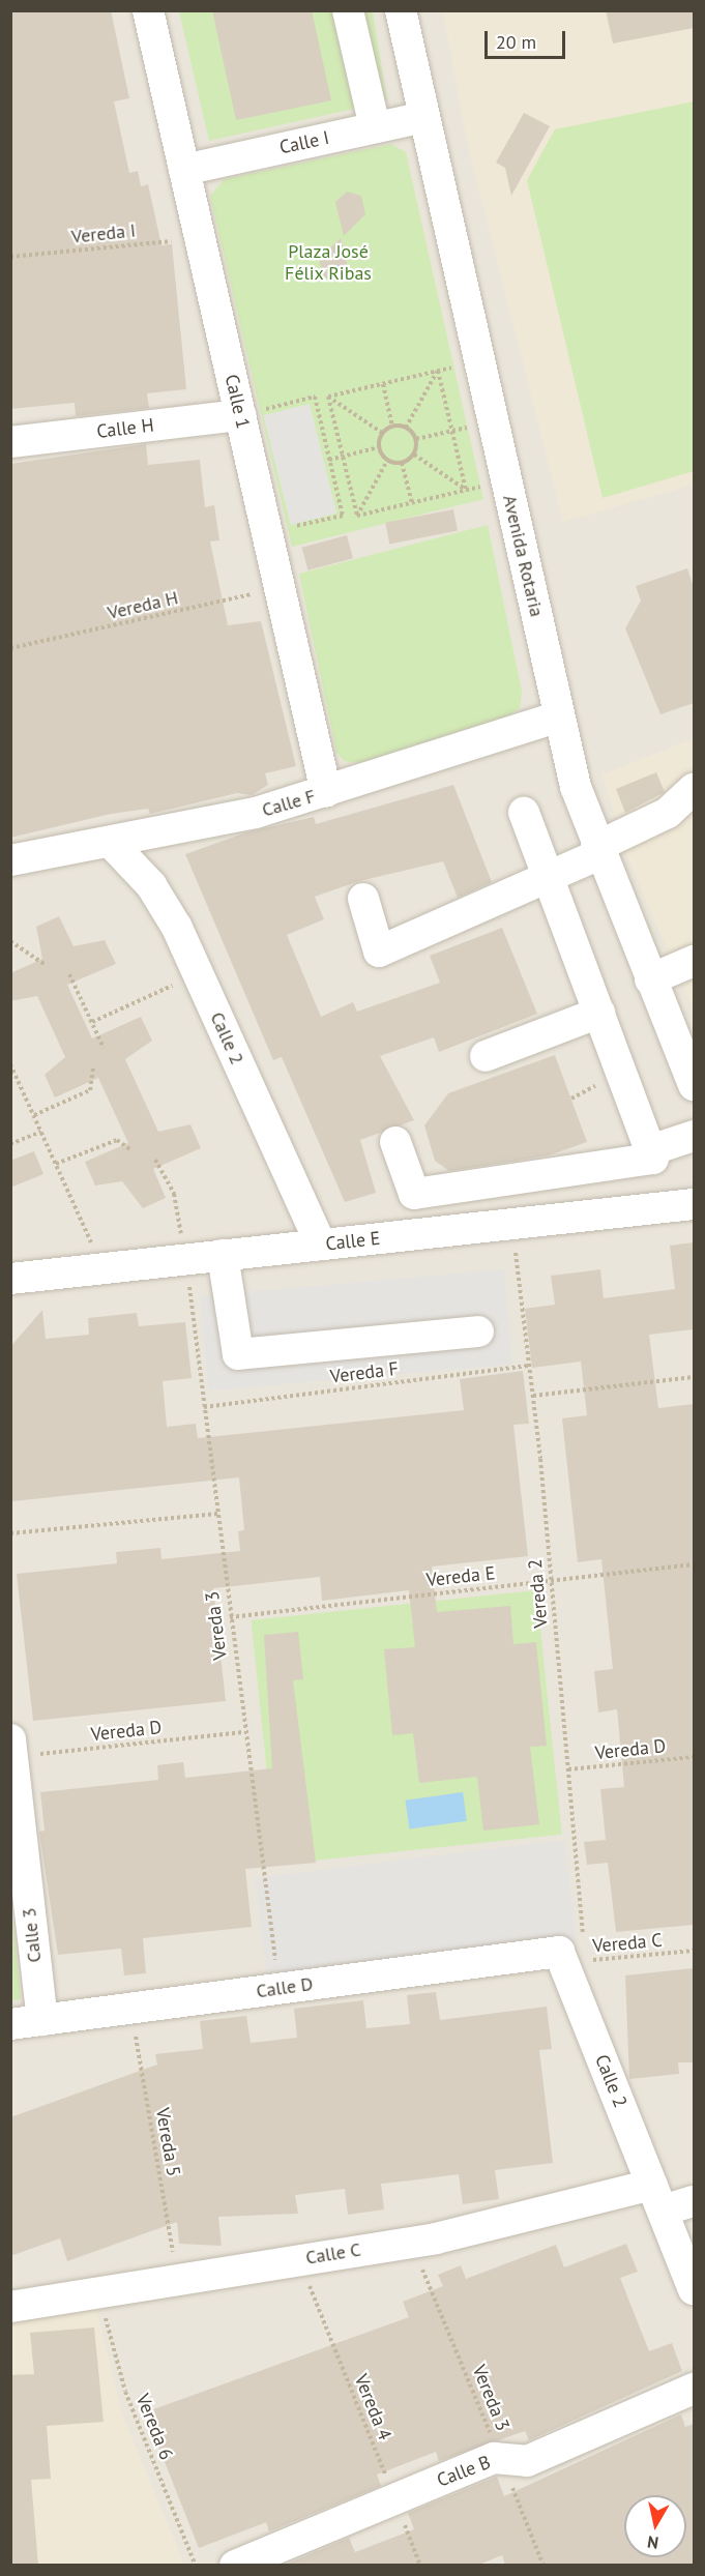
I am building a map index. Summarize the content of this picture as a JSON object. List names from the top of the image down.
{
  "streets": {
    "street": [
      "Calle I",
      "Calle 1",
      "Calle H",
      "Avenida Rotaria",
      "Calle F",
      "Calle 2",
      "Calle E",
      "Calle 3",
      "Calle D",
      "Calle C",
      "Calle B"
    ],
    "path": [
      "Vereda I",
      "Vereda H",
      "Vereda F",
      "Vereda E",
      "Vereda 2",
      "Vereda 3",
      "Vereda D",
      "Vereda C",
      "Vereda 5",
      "Vereda 4",
      "Vereda 6"
    ]
  },
  "crossings": [
    ["Calle I", "Calle 1"],
    ["Calle I", "Avenida Rotaria"],
    ["Vereda I", "Calle 1"],
    ["Calle 1", "Calle H"],
    ["Calle 1", "Vereda H"],
    ["Calle 1", "Calle F"],
    ["Avenida Rotaria", "Calle F"],
    ["Calle F", "Calle 2"],
    ["Calle 2", "Calle E"],
    ["Calle 2", "Vereda 2"],
    ["Calle 2", "Vereda C"],
    ["Calle 2", "Calle D"],
    ["Calle 2", "Calle C"],
    ["Calle E", "Vereda 2"],
    ["Calle E", "Vereda 3"],
    ["Vereda F", "Vereda 2"],
    ["Vereda F", "Vereda 3"],
    ["Vereda E", "Vereda 2"],
    ["Vereda E", "Vereda 3"],
    ["Vereda 2", "Vereda D"],
    ["Vereda 2", "Vereda C"],
    ["Vereda 2", "Calle D"],
    ["Vereda 3", "Vereda D"],
    ["Vereda 3", "Calle D"],
    ["Vereda 3", "Calle C"],
    ["Vereda 3", "Calle B"],
    ["Vereda D", "Calle 3"],
    ["Calle 3", "Calle D"],
    ["Vereda C", "Calle D"],
    ["Calle D", "Vereda 5"],
    ["Vereda 5", "Calle C"],
    ["Calle C", "Vereda 4"],
    ["Calle C", "Vereda 6"],
    ["Vereda 4", "Calle B"]
  ],
  "parks": ["Plaza José Félix Ribas"],
  "scale_bar": "20 m",
  "north": "bottom"
}
